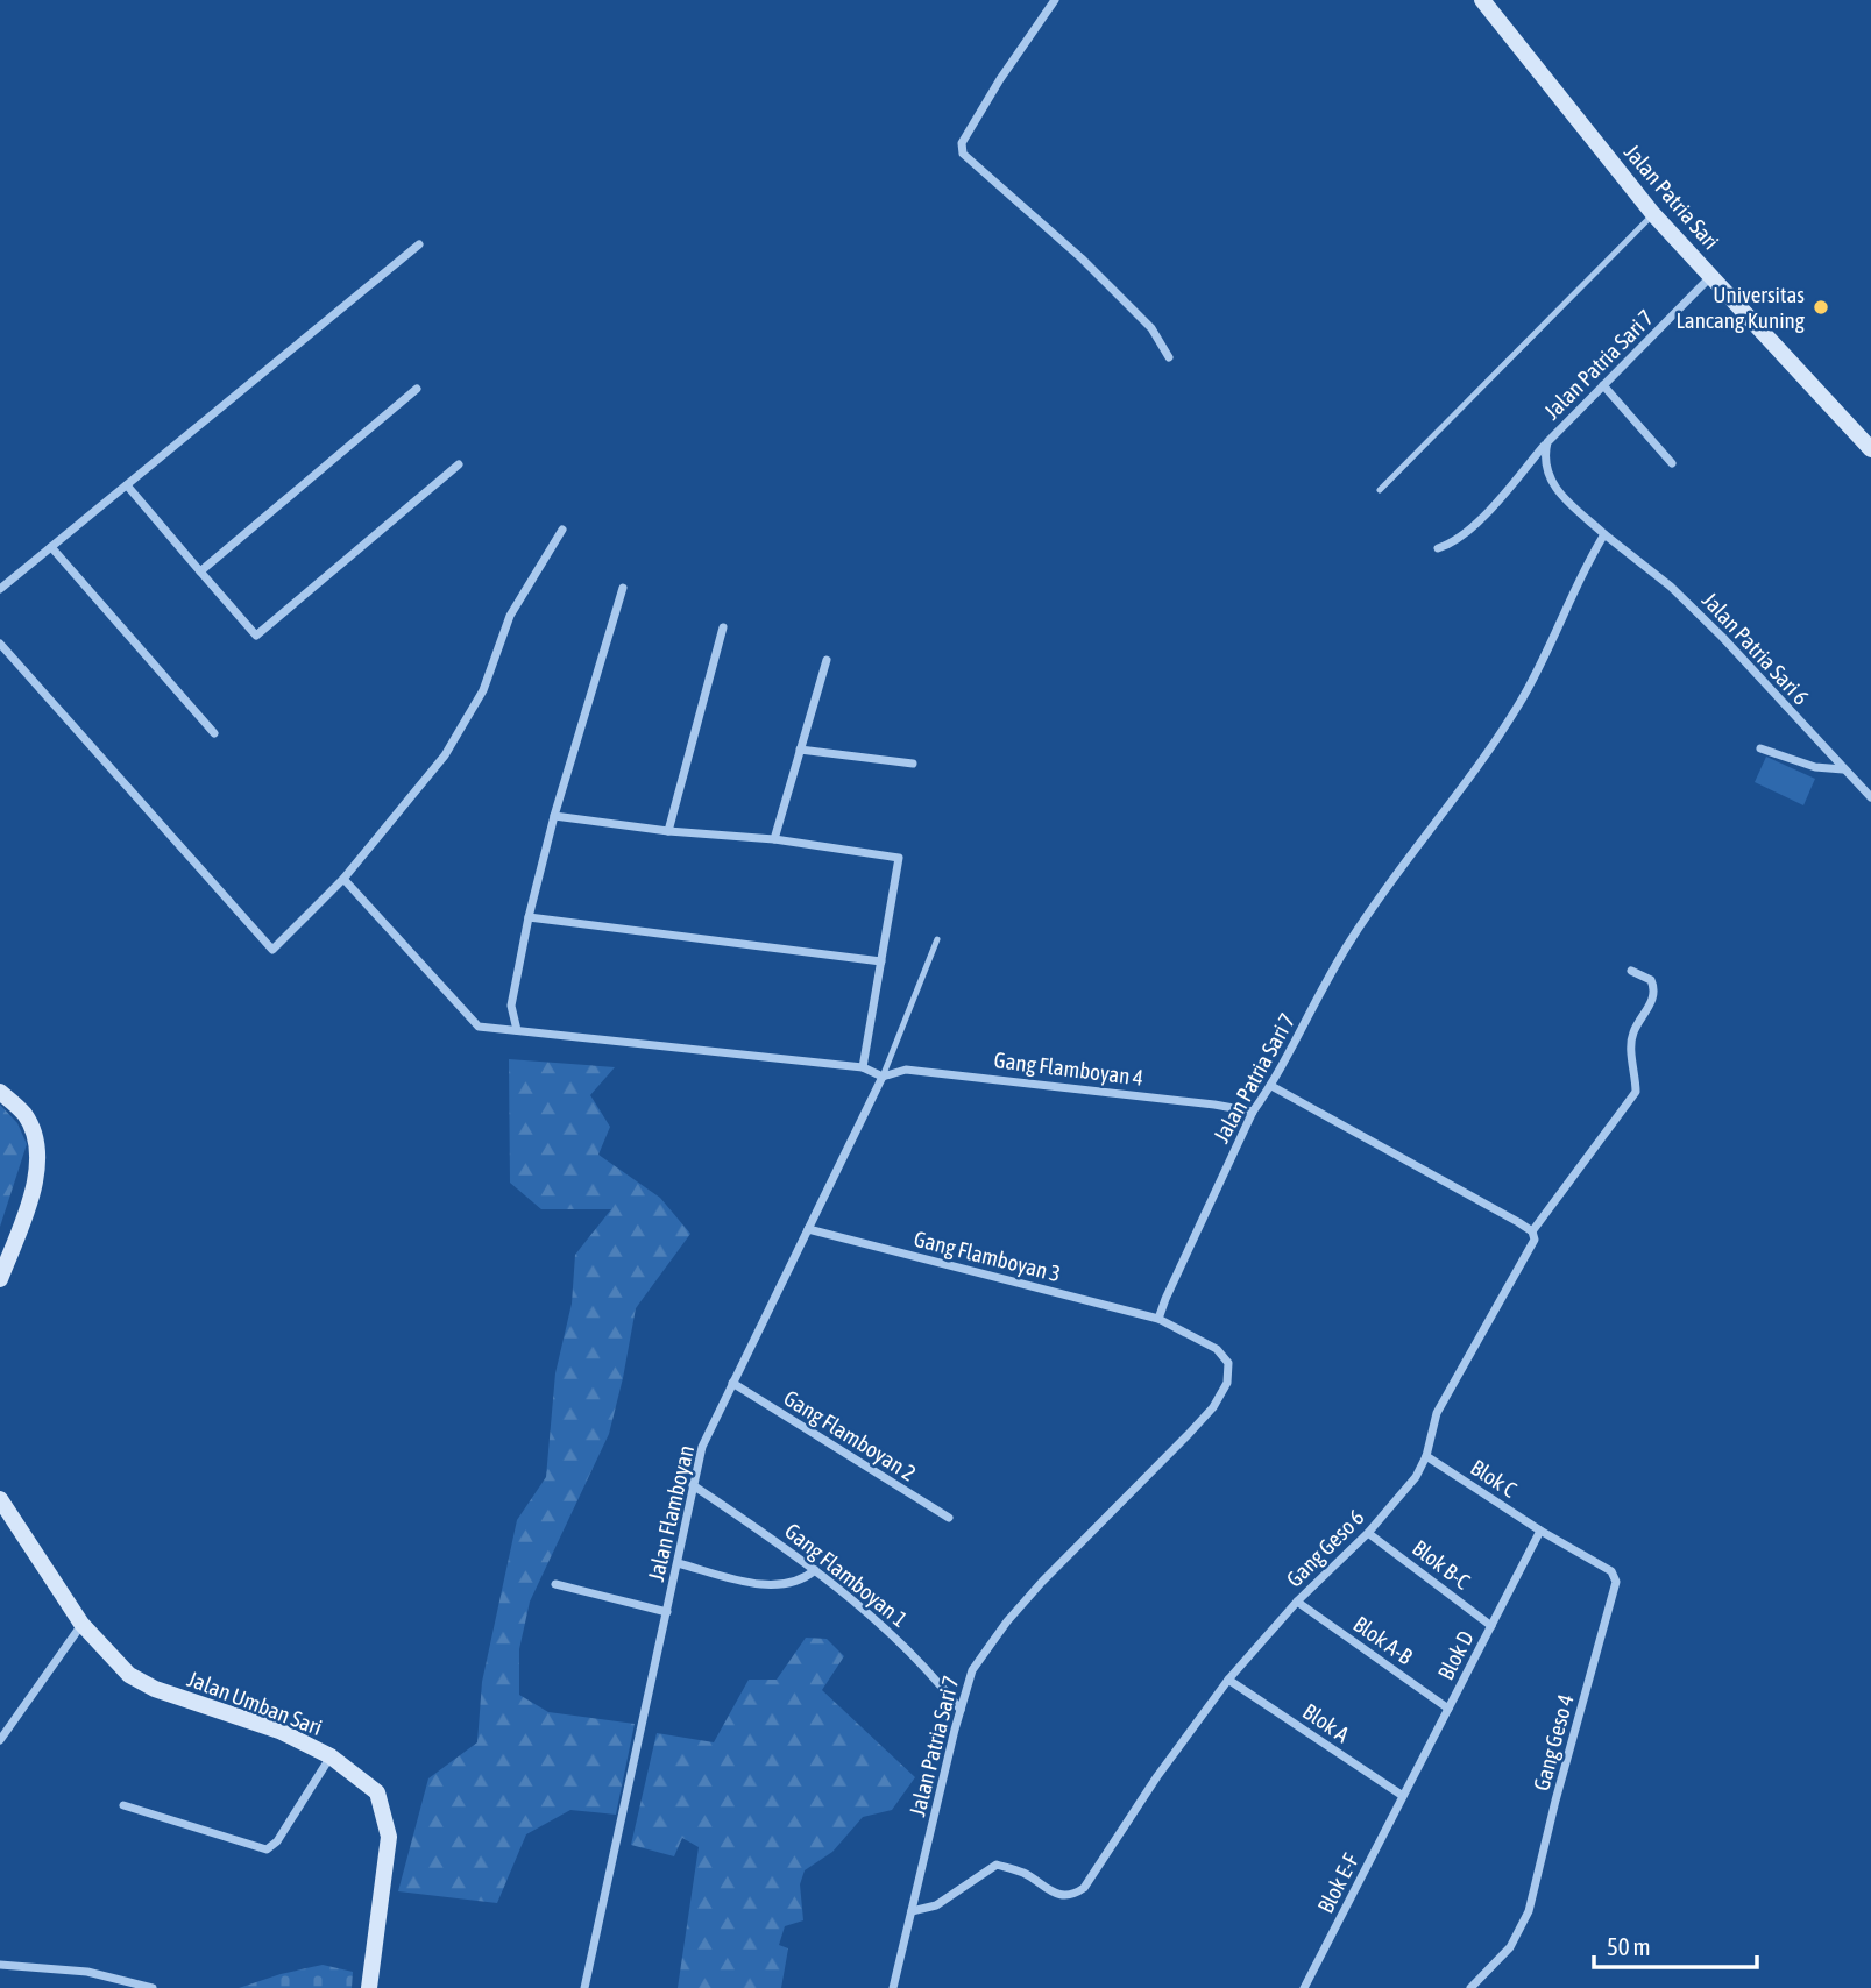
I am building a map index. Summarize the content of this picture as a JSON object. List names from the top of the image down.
{
  "streets": {
    "street": [
      "Jalan Patria Sari",
      "Jalan Patria Sari 7",
      "Jalan Patria Sari 6",
      "Gang Flamboyan 4",
      "Gang Flamboyan 3",
      "Gang Flamboyan 2",
      "Blok C",
      "Jalan Flamboyan",
      "Gang Geso 6",
      "Blok B-C",
      "Gang Flamboyan 1",
      "Blok A-B",
      "Blok D",
      "Jalan Umban Sari",
      "Blok A",
      "Gang Geso 4",
      "Blok E-F"
    ]
  },
  "crossings": [
    ["Jalan Patria Sari", "Jalan Patria Sari 7"],
    ["Jalan Patria Sari 7", "Jalan Patria Sari 6"],
    ["Jalan Patria Sari 7", "Gang Flamboyan 4"],
    ["Jalan Patria Sari 7", "Gang Flamboyan 3"],
    ["Jalan Patria Sari 7", "Gang Geso 6"],
    ["Jalan Patria Sari 7", "Gang Flamboyan 1"],
    ["Gang Flamboyan 4", "Jalan Flamboyan"],
    ["Gang Flamboyan 3", "Jalan Flamboyan"],
    ["Gang Flamboyan 2", "Jalan Flamboyan"],
    ["Blok C", "Gang Geso 6"],
    ["Blok C", "Blok D"],
    ["Blok C", "Gang Geso 4"],
    ["Jalan Flamboyan", "Gang Flamboyan 1"],
    ["Gang Geso 6", "Blok B-C"],
    ["Gang Geso 6", "Blok A-B"],
    ["Gang Geso 6", "Blok A"],
    ["Blok B-C", "Blok D"],
    ["Blok A-B", "Blok D"],
    ["Blok D", "Blok A"],
    ["Blok D", "Gang Geso 4"],
    ["Blok D", "Blok E-F"],
    ["Blok A", "Blok E-F"]
  ],
  "places": ["Universitas Lancang Kuning"],
  "scale_bar": "50 m"
}
